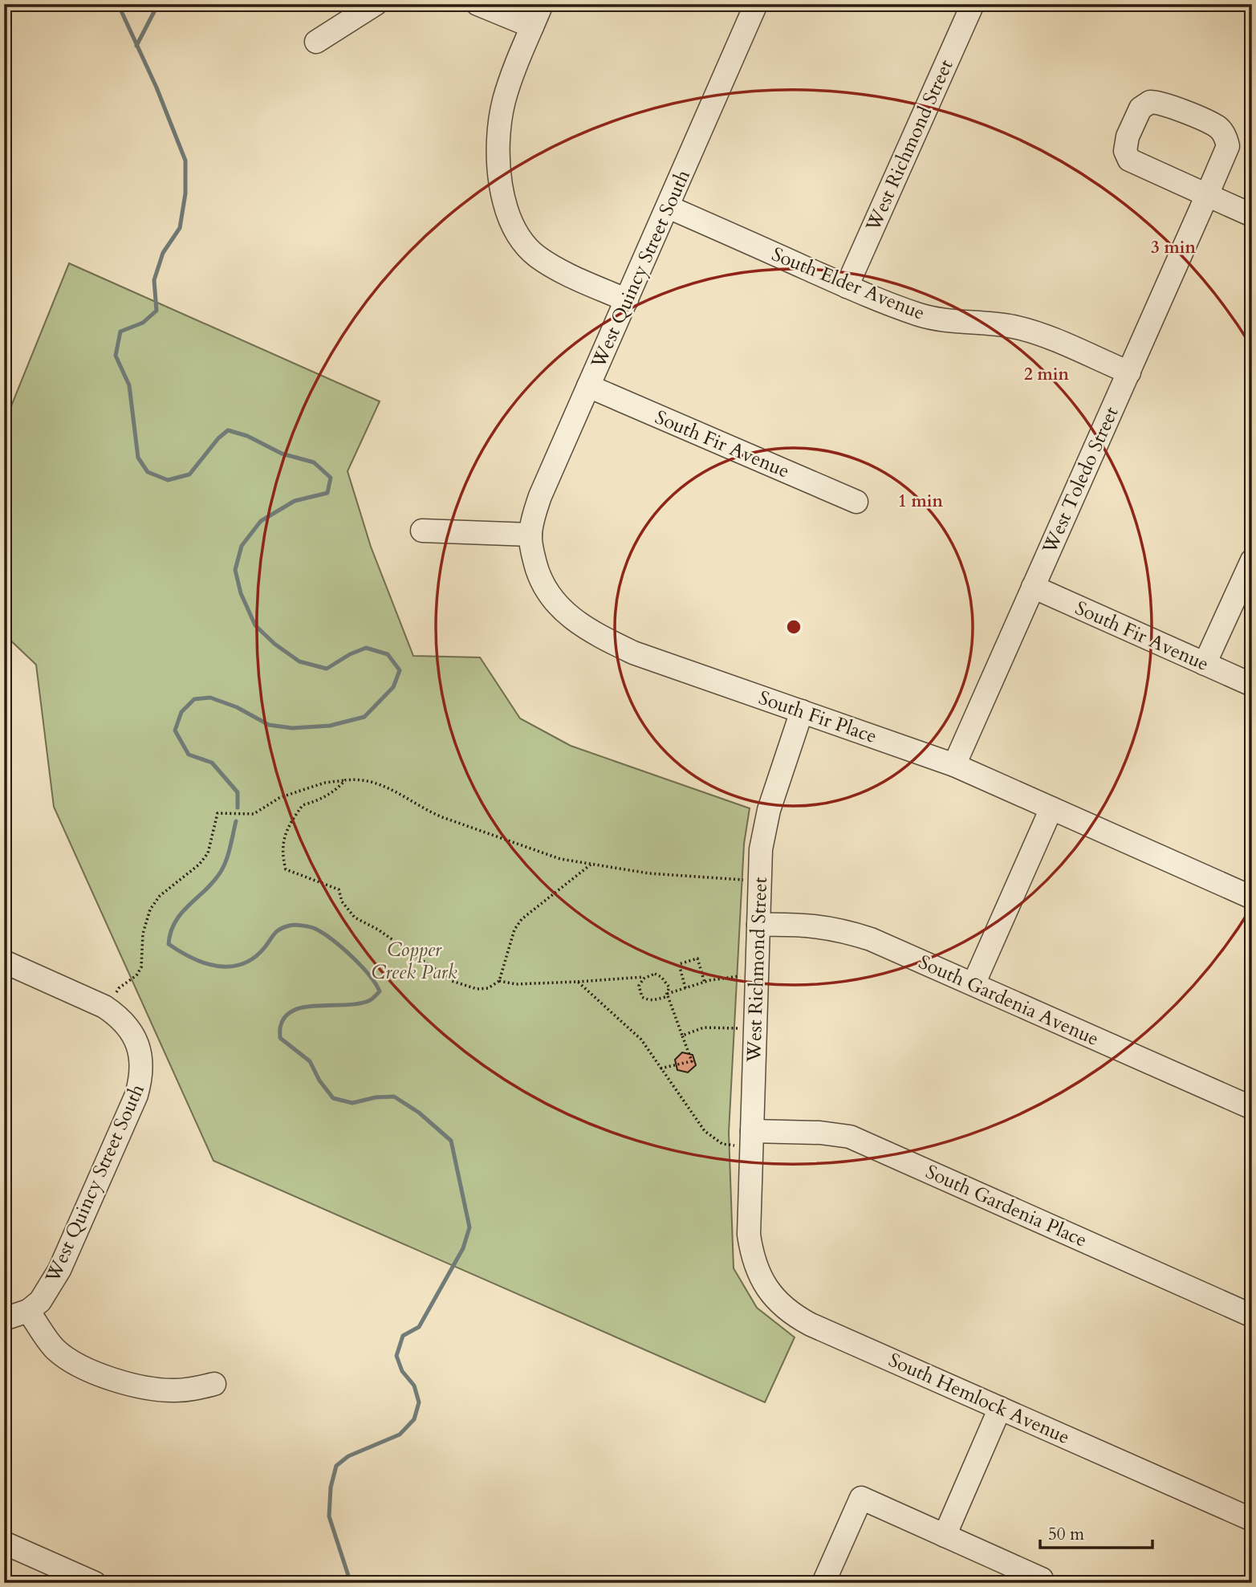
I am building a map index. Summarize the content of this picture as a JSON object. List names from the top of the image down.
{
  "streets": {
    "street": [
      "West Richmond Street",
      "West Quincy Street South",
      "South Elder Avenue",
      "South Fir Avenue",
      "West Toledo Street",
      "South Fir Place",
      "South Gardenia Avenue",
      "South Gardenia Place",
      "South Hemlock Avenue"
    ]
  },
  "crossings": [
    ["West Richmond Street", "South Elder Avenue"],
    ["West Richmond Street", "South Fir Place"],
    ["West Richmond Street", "South Gardenia Avenue"],
    ["West Richmond Street", "South Gardenia Place"],
    ["West Richmond Street", "South Hemlock Avenue"],
    ["West Quincy Street South", "South Elder Avenue"],
    ["West Quincy Street South", "South Fir Avenue"],
    ["West Quincy Street South", "South Fir Place"],
    ["South Elder Avenue", "West Toledo Street"],
    ["South Fir Avenue", "West Toledo Street"],
    ["West Toledo Street", "South Fir Place"]
  ],
  "parks": ["Copper Creek Park"],
  "scale_bar": "50 m",
  "rings": ["3 min", "2 min", "1 min"]
}
